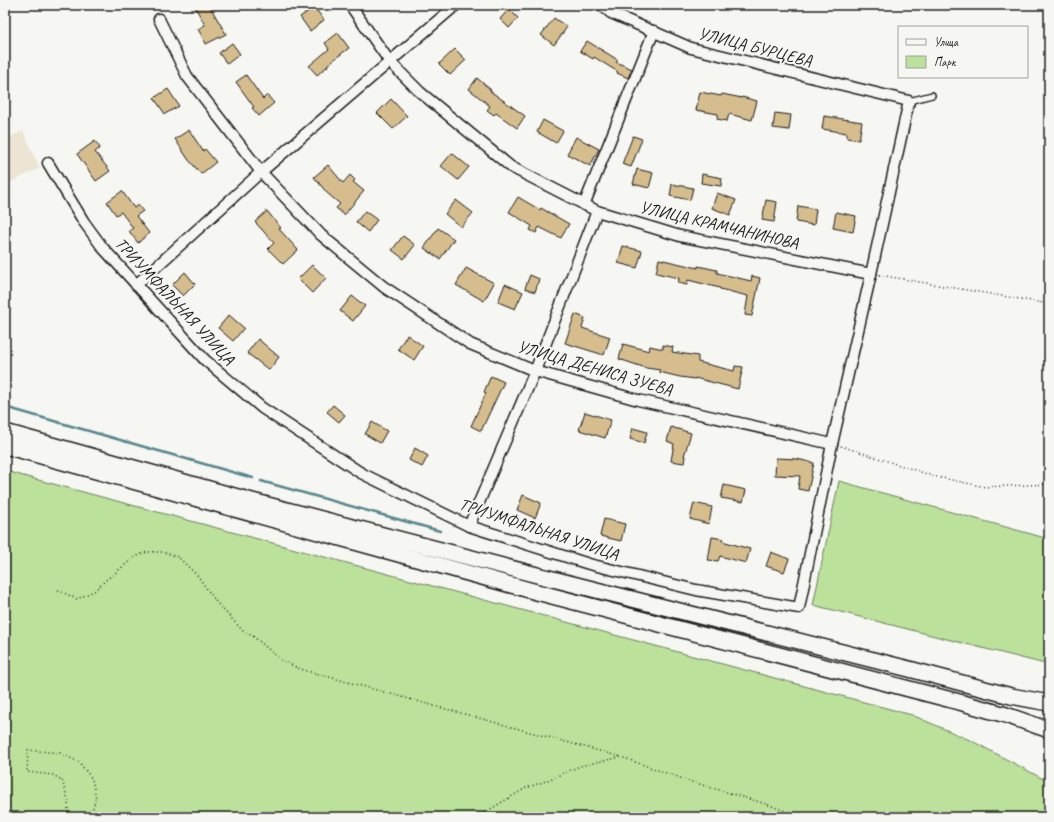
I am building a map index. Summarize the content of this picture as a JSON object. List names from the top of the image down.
{
  "streets": {
    "street": [
      "УЛИЦА БУРЦЕВА",
      "УЛИЦА КРАМЧАНИНОВА",
      "ТРИУМФАЛЬНАЯ УЛИЦА",
      "УЛИЦА ДЕНИСА ЗУЕВА"
    ]
  },
  "crossings": [
    ["ТРИУМФАЛЬНАЯ УЛИЦА", "УЛИЦА ДЕНИСА ЗУЕВА"]
  ],
  "legend": ["Улица", "Парк"]
}
